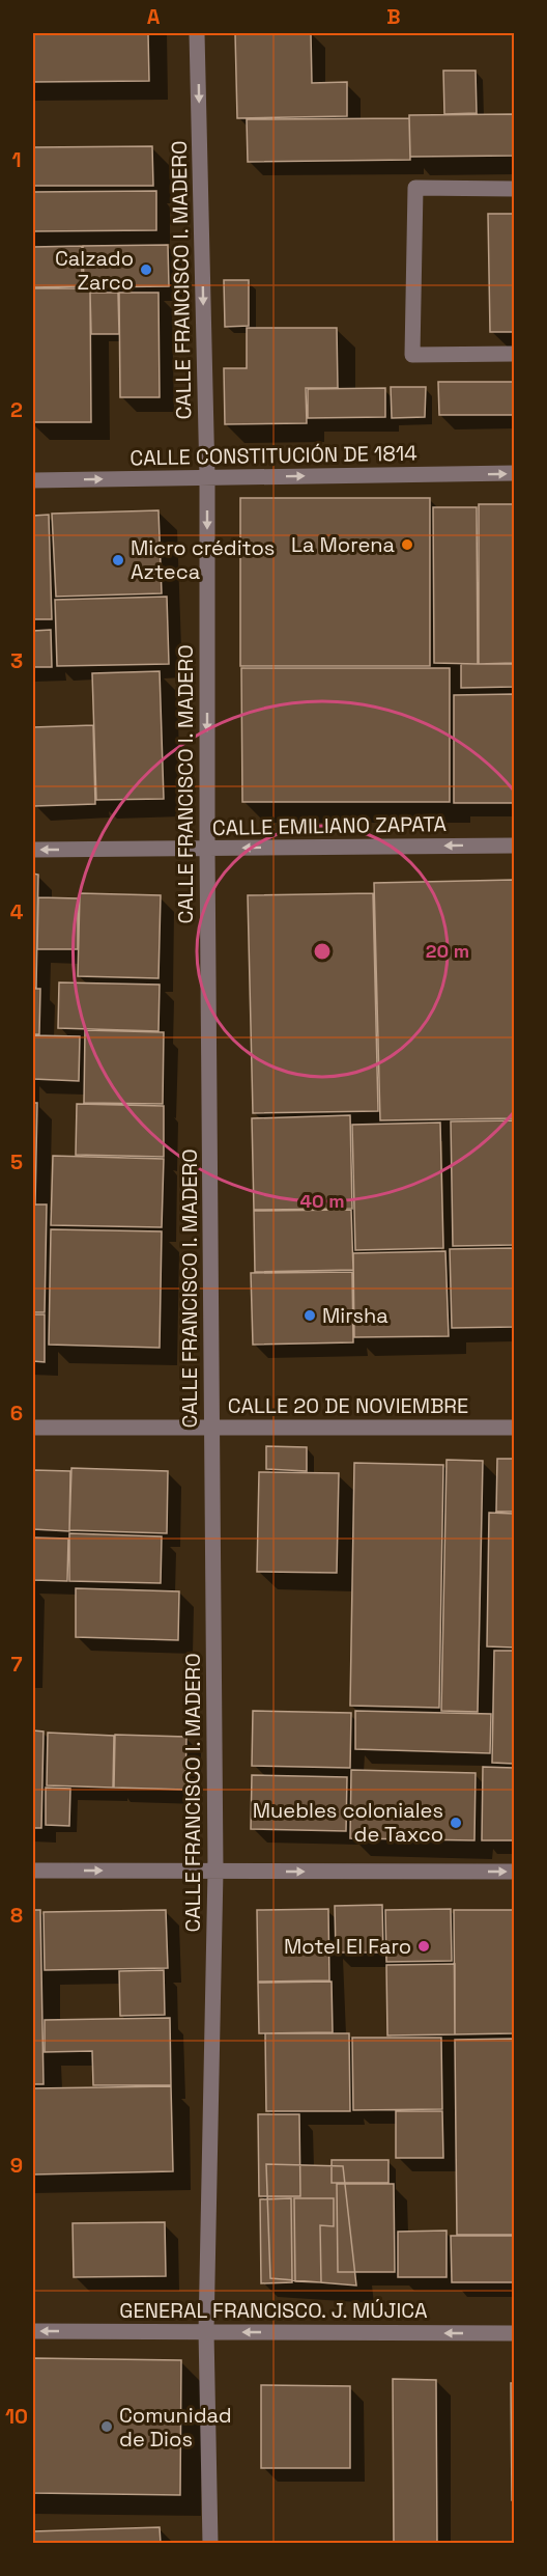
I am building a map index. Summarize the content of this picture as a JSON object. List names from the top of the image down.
{
  "streets": {
    "street": [
      "CALLE FRANCISCO I. MADERO",
      "CALLE CONSTITUCIÓN DE 1814",
      "CALLE EMILIANO ZAPATA",
      "CALLE 20 DE NOVIEMBRE",
      "GENERAL FRANCISCO. J. MÚJICA"
    ]
  },
  "crossings": [
    ["CALLE FRANCISCO I. MADERO", "CALLE CONSTITUCIÓN DE 1814"],
    ["CALLE FRANCISCO I. MADERO", "CALLE EMILIANO ZAPATA"],
    ["CALLE FRANCISCO I. MADERO", "CALLE 20 DE NOVIEMBRE"],
    ["CALLE FRANCISCO I. MADERO", "GENERAL FRANCISCO. J. MÚJICA"]
  ],
  "one_way": ["CALLE CONSTITUCIÓN DE 1814", "CALLE EMILIANO ZAPATA", "GENERAL FRANCISCO. J. MÚJICA"],
  "places": [
    "Calzado Zarco",
    "La Morena",
    "Micro créditos Azteca",
    "Mirsha",
    "Muebles coloniales de Taxco",
    "Motel El Faro",
    "Comunidad de Dios"
  ],
  "grid": {
    "columns": ["A", "B"],
    "rows": [
      "1",
      "2",
      "3",
      "4",
      "5",
      "6",
      "7",
      "8",
      "9",
      "10"
    ]
  },
  "rings": ["20 m", "40 m"]
}
